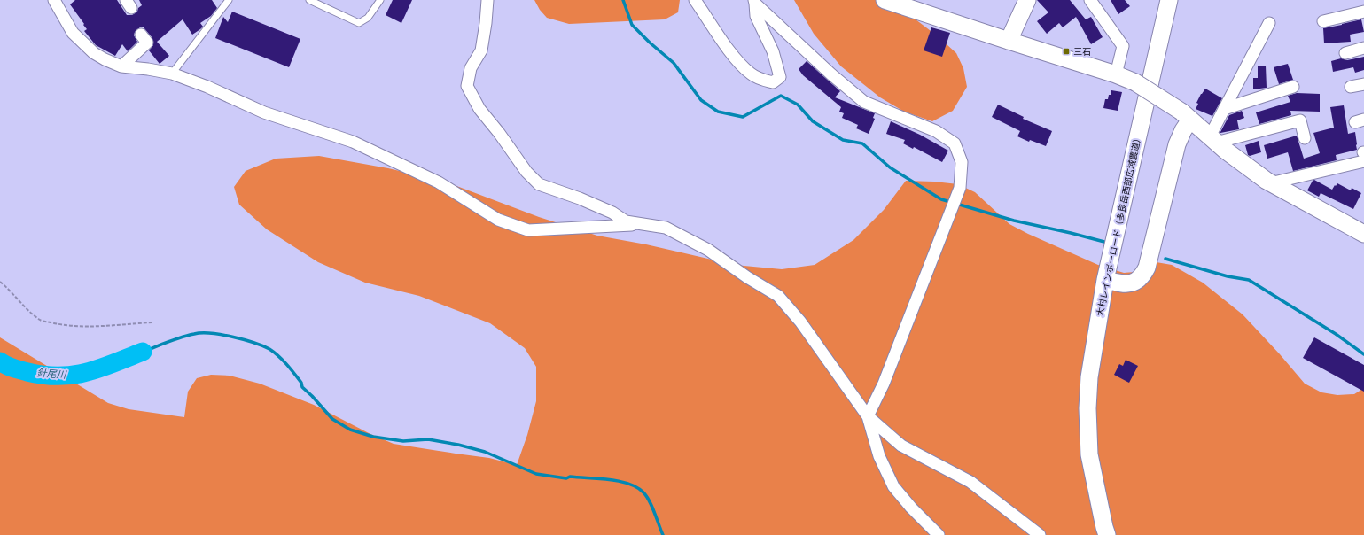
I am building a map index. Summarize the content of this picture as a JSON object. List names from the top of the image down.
{
  "streets": {
    "street": ["大村レインボーロード（多良岳西部広域農道）"]
  },
  "water": ["針尾川"],
  "places": {
    "transit": ["三石"]
  }
}
